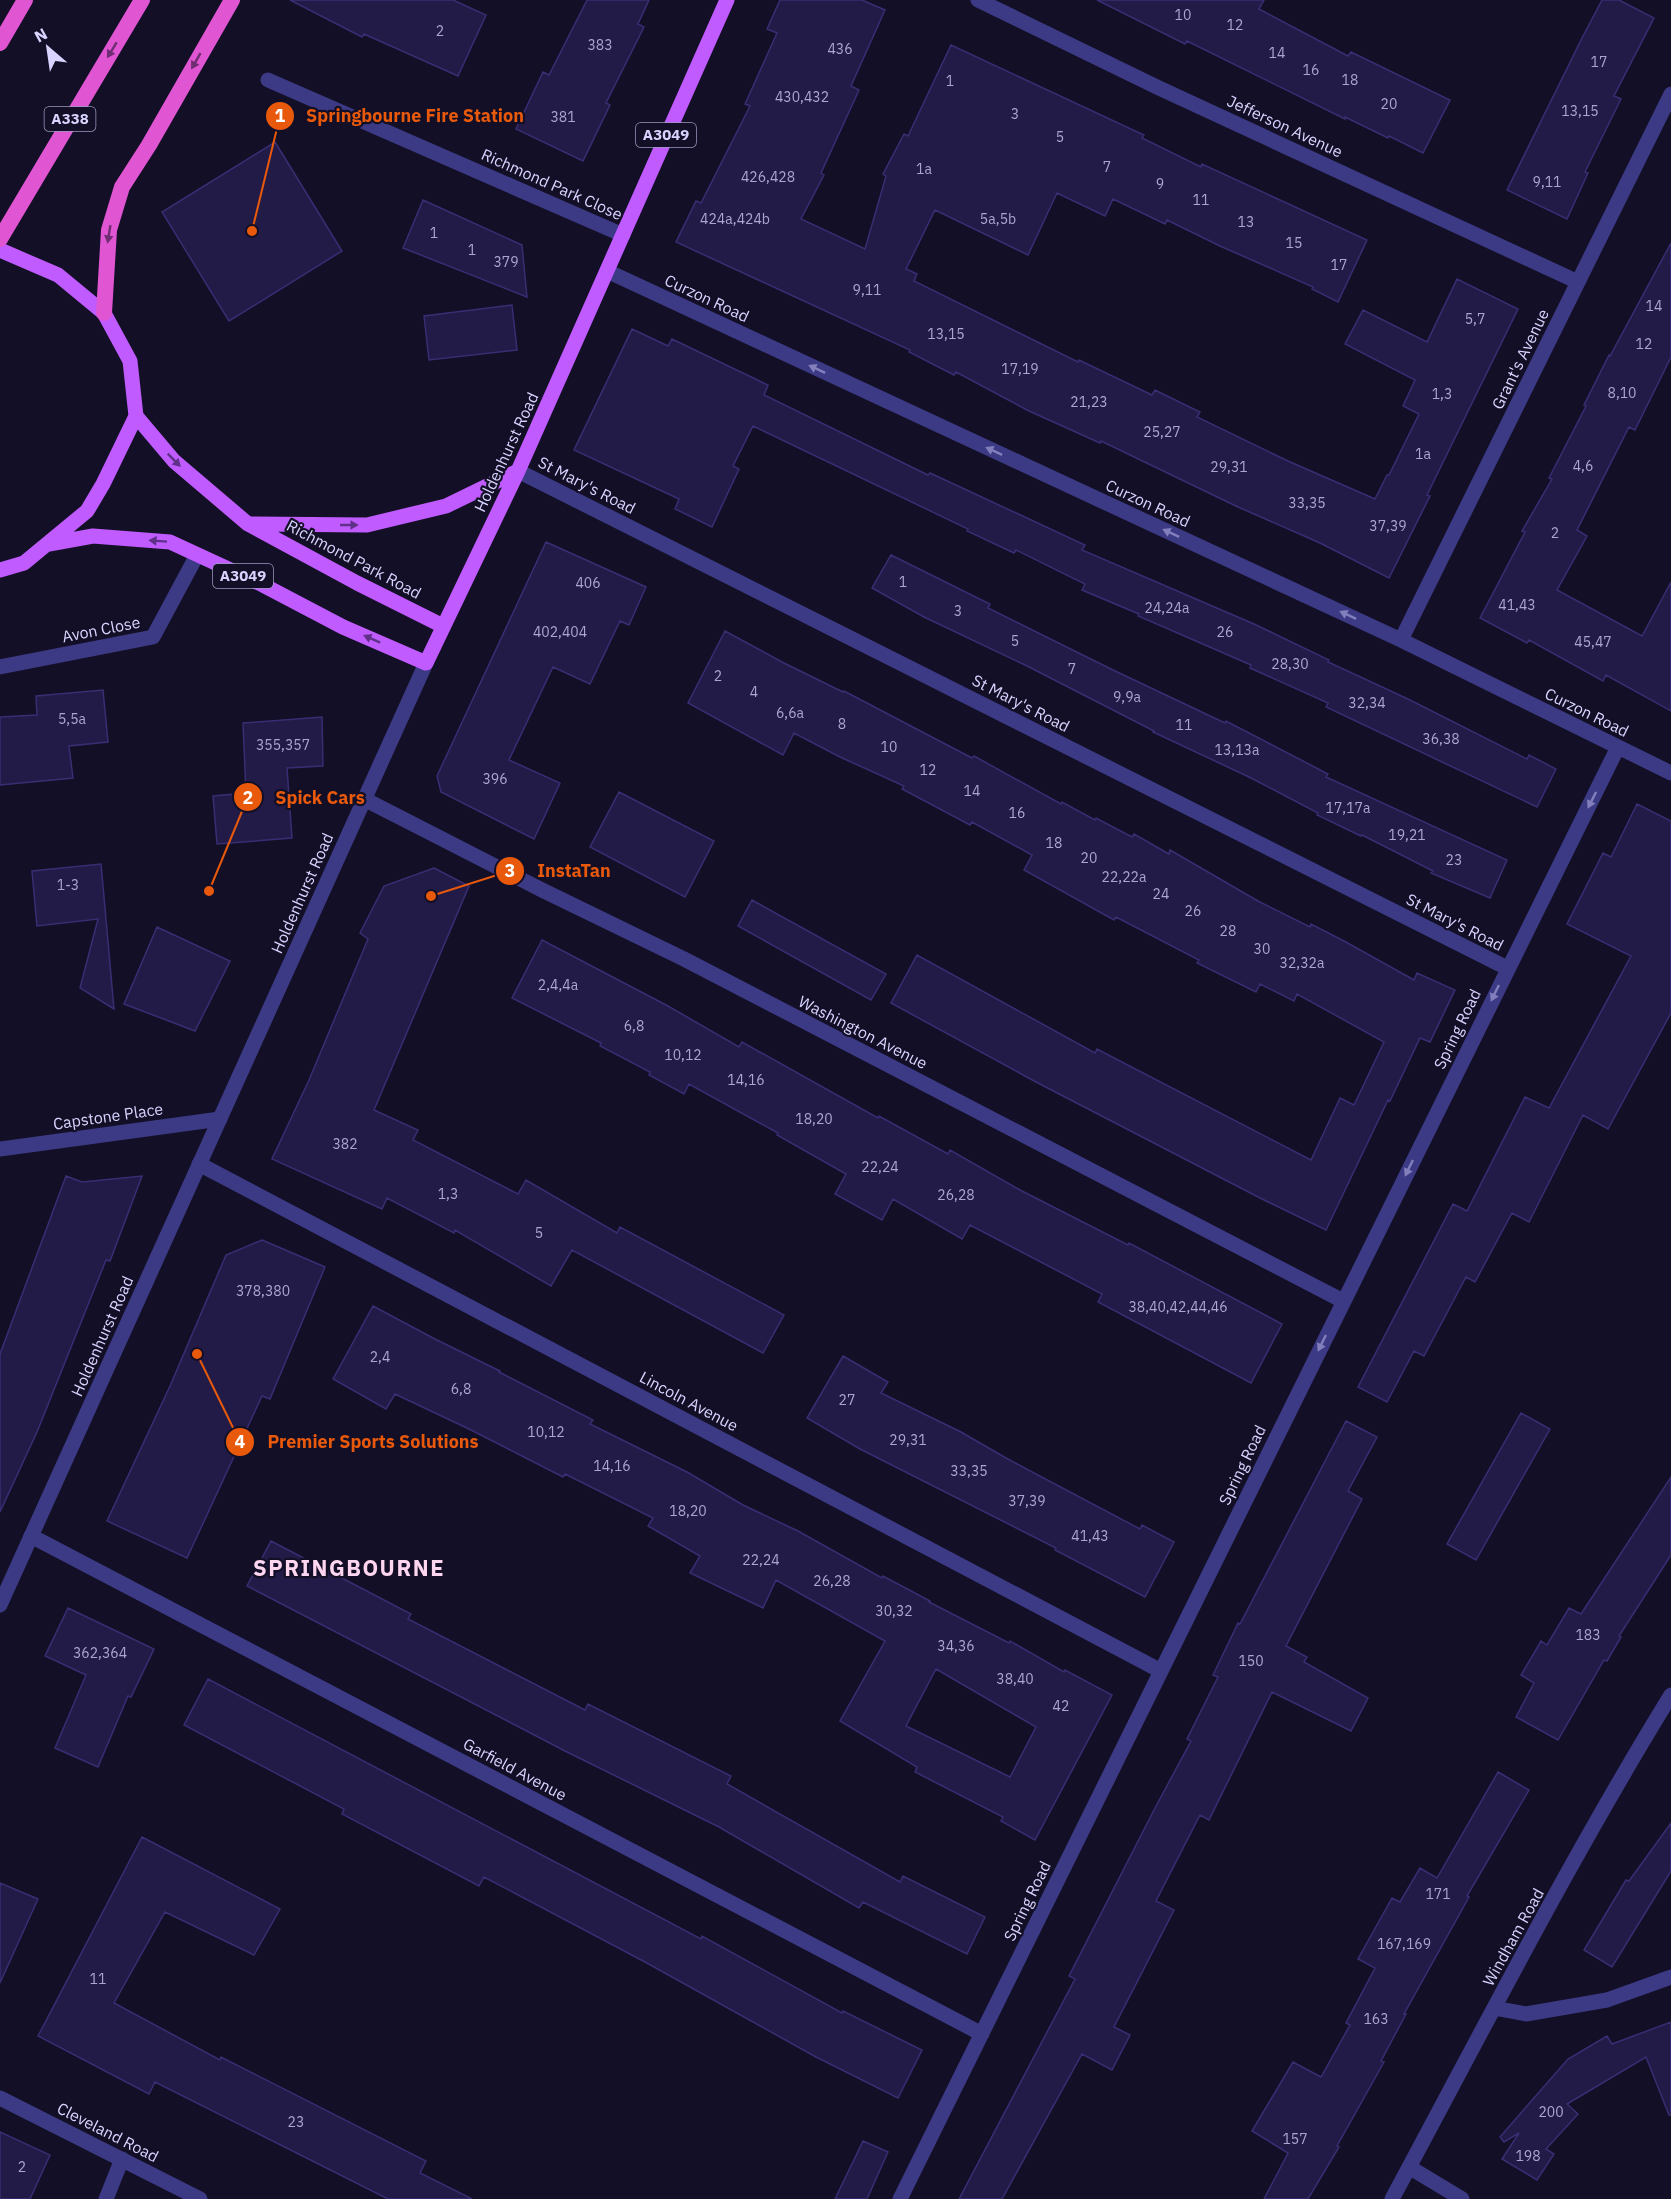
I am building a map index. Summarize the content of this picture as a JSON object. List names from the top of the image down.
{
  "streets": {
    "highway": ["A338"],
    "main road": ["A3049", "Holdenhurst Road", "Richmond Park Road"],
    "street": [
      "Jefferson Avenue",
      "Richmond Park Close",
      "Curzon Road",
      "Grant's Avenue",
      "St Mary's Road",
      "Avon Close",
      "Spring Road",
      "Washington Avenue",
      "Capstone Place",
      "Lincoln Avenue",
      "Garfield Avenue",
      "Windham Road",
      "Cleveland Road"
    ]
  },
  "crossings": [
    ["Jefferson Avenue", "Grant's Avenue"],
    ["A3049", "Holdenhurst Road"],
    ["A3049", "Richmond Park Road"],
    ["A3049", "Avon Close"],
    ["Richmond Park Close", "Holdenhurst Road"],
    ["Curzon Road", "Grant's Avenue"],
    ["Curzon Road", "Holdenhurst Road"],
    ["Curzon Road", "Spring Road"],
    ["Holdenhurst Road", "St Mary's Road"],
    ["Holdenhurst Road", "Richmond Park Road"],
    ["Holdenhurst Road", "Washington Avenue"],
    ["Holdenhurst Road", "Capstone Place"],
    ["Holdenhurst Road", "Lincoln Avenue"],
    ["Holdenhurst Road", "Garfield Avenue"],
    ["St Mary's Road", "Spring Road"],
    ["Spring Road", "Washington Avenue"],
    ["Spring Road", "Lincoln Avenue"],
    ["Spring Road", "Garfield Avenue"]
  ],
  "one_way": ["Curzon Road", "Richmond Park Road", "Spring Road"],
  "districts": ["SPRINGBOURNE"],
  "places": [
    "Springbourne Fire Station",
    "Spick Cars",
    "InstaTan",
    "Premier Sports Solutions"
  ],
  "house_numbers": [
    "10",
    "12",
    "2",
    "383",
    "436",
    "14",
    "17",
    "16",
    "18",
    "1",
    "430,432",
    "20",
    "13,15",
    "3",
    "381",
    "5",
    "7",
    "1a",
    "426,428",
    "9,11",
    "9",
    "11",
    "424a,424b",
    "5a,5b",
    "13",
    "1",
    "15",
    "1",
    "379",
    "17",
    "9,11",
    "14",
    "5,7",
    "13,15",
    "12",
    "17,19",
    "8,10",
    "1,3",
    "21,23",
    "25,27",
    "1a",
    "4,6",
    "29,31",
    "33,35",
    "37,39",
    "2",
    "1",
    "406",
    "41,43",
    "24,24a",
    "3",
    "402,404",
    "26",
    "5",
    "45,47",
    "28,30",
    "7",
    "2",
    "4",
    "9,9a",
    "32,34",
    "6,6a",
    "5,5a",
    "8",
    "11",
    "36,38",
    "355,357",
    "10",
    "13,13a",
    "12",
    "396",
    "14",
    "17,17a",
    "16",
    "19,21",
    "18",
    "20",
    "23",
    "22,22a",
    "1-3",
    "24",
    "26",
    "28",
    "30",
    "32,32a",
    "2,4,4a",
    "6,8",
    "10,12",
    "14,16",
    "18,20",
    "382",
    "22,24",
    "1,3",
    "26,28",
    "5",
    "378,380",
    "38,40,42,44,46",
    "2,4",
    "6,8",
    "27",
    "10,12",
    "29,31",
    "14,16",
    "33,35",
    "37,39",
    "18,20",
    "41,43",
    "22,24",
    "26,28",
    "30,32",
    "183",
    "34,36",
    "362,364",
    "150",
    "38,40",
    "42",
    "171",
    "167,169",
    "11",
    "163",
    "200",
    "23",
    "157",
    "198",
    "2"
  ],
  "north": "top left"
}
